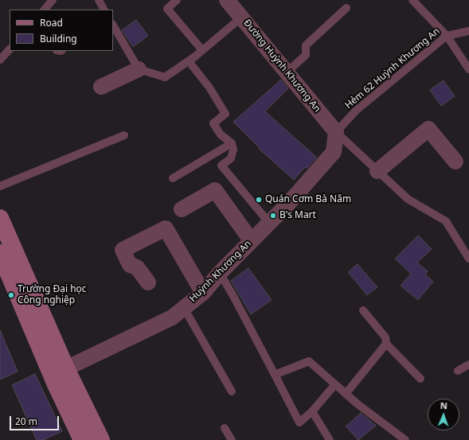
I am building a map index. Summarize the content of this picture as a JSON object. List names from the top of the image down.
{
  "streets": {
    "street": ["Đường Huỳnh Khương An", "Huỳnh Khương An"],
    "lane": ["Hẻm 62 Huỳnh Khương An"]
  },
  "crossings": [
    ["Đường Huỳnh Khương An", "Hẻm 62 Huỳnh Khương An"],
    ["Đường Huỳnh Khương An", "Huỳnh Khương An"],
    ["Hẻm 62 Huỳnh Khương An", "Huỳnh Khương An"]
  ],
  "places": ["Quán Cơm Bà Năm", "B's Mart", "Trường Đại học Công nghiệp"],
  "legend": ["Road", "Building"],
  "scale_bar": "20 m",
  "north": "top"
}
